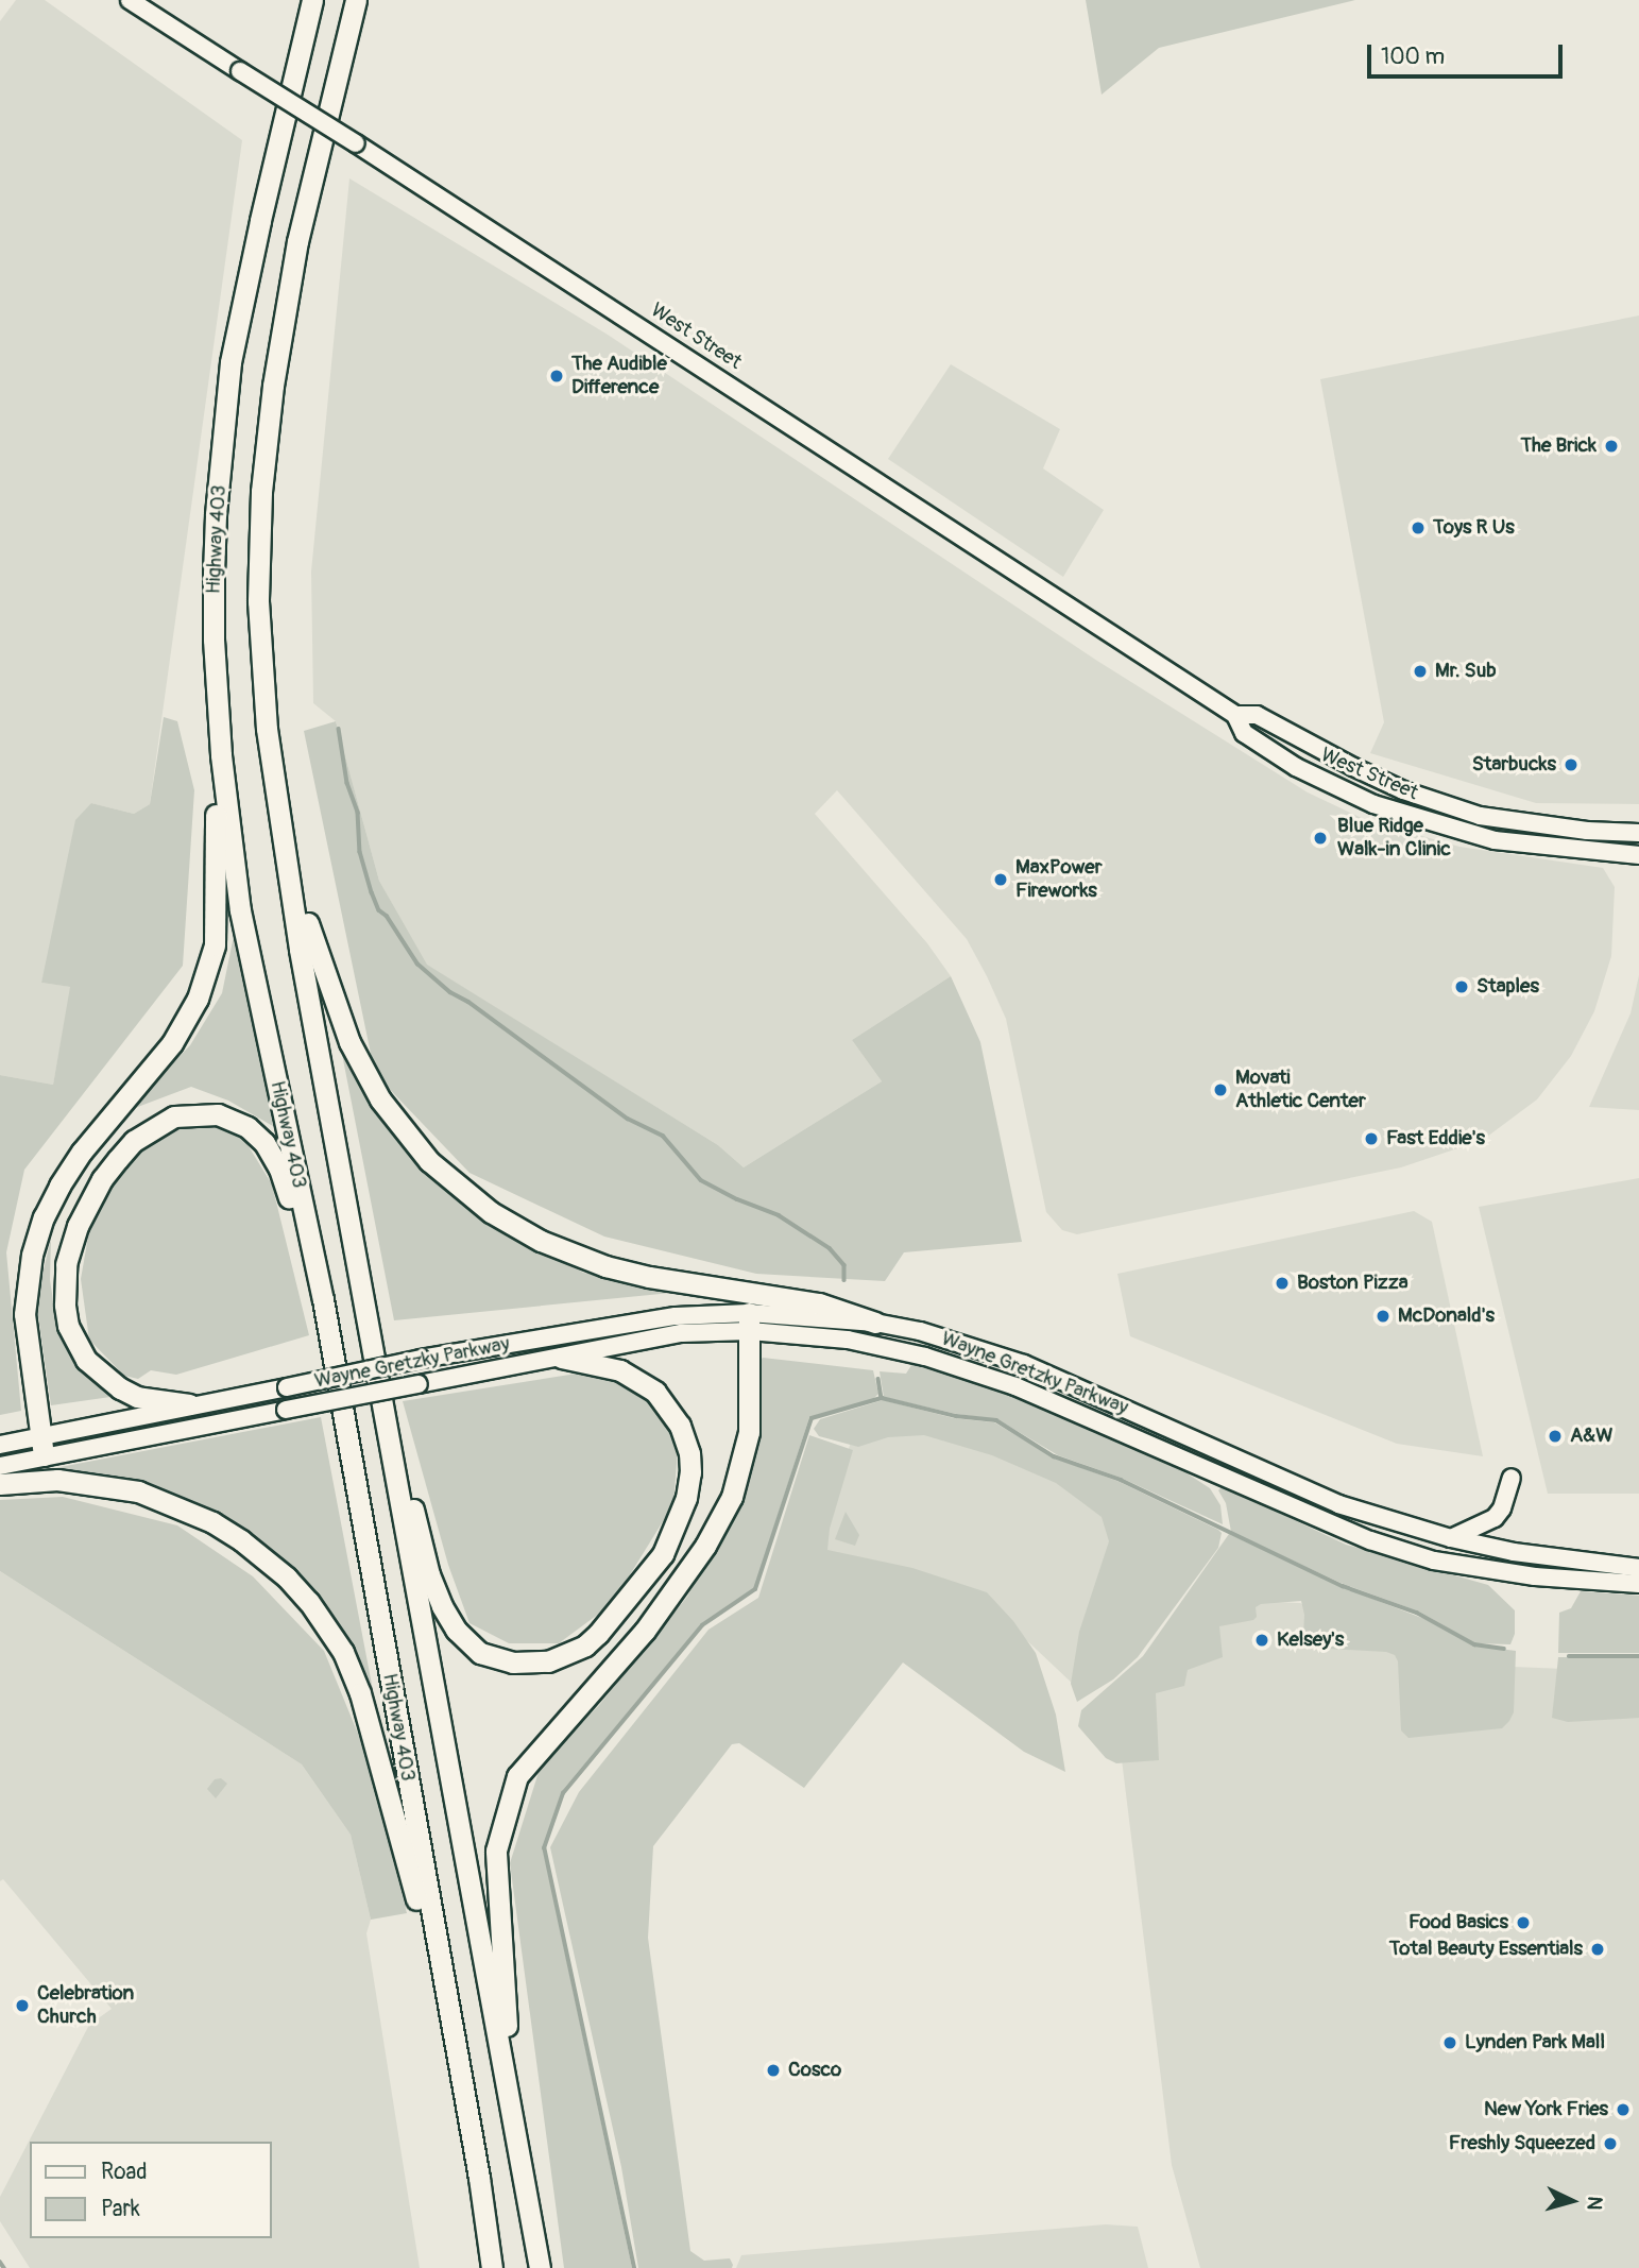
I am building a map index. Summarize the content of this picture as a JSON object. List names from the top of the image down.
{
  "streets": {
    "highway": ["Highway 403"],
    "main road": ["West Street", "Wayne Gretzky Parkway"]
  },
  "places": [
    "The Audible Difference",
    "The Brick",
    "Toys R Us",
    "Mr. Sub",
    "Starbucks",
    "Blue Ridge Walk-in Clinic",
    "MaxPower Fireworks",
    "Staples",
    "Movati Athletic Center",
    "Fast Eddie's",
    "Boston Pizza",
    "McDonald's",
    "A&W",
    "Kelsey's",
    "Food Basics",
    "Total Beauty Essentials",
    "Celebration Church",
    "Lynden Park Mall",
    "Cosco",
    "New York Fries",
    "Freshly Squeezed"
  ],
  "legend": ["Road", "Park"],
  "scale_bar": "100 m",
  "north": "right"
}
